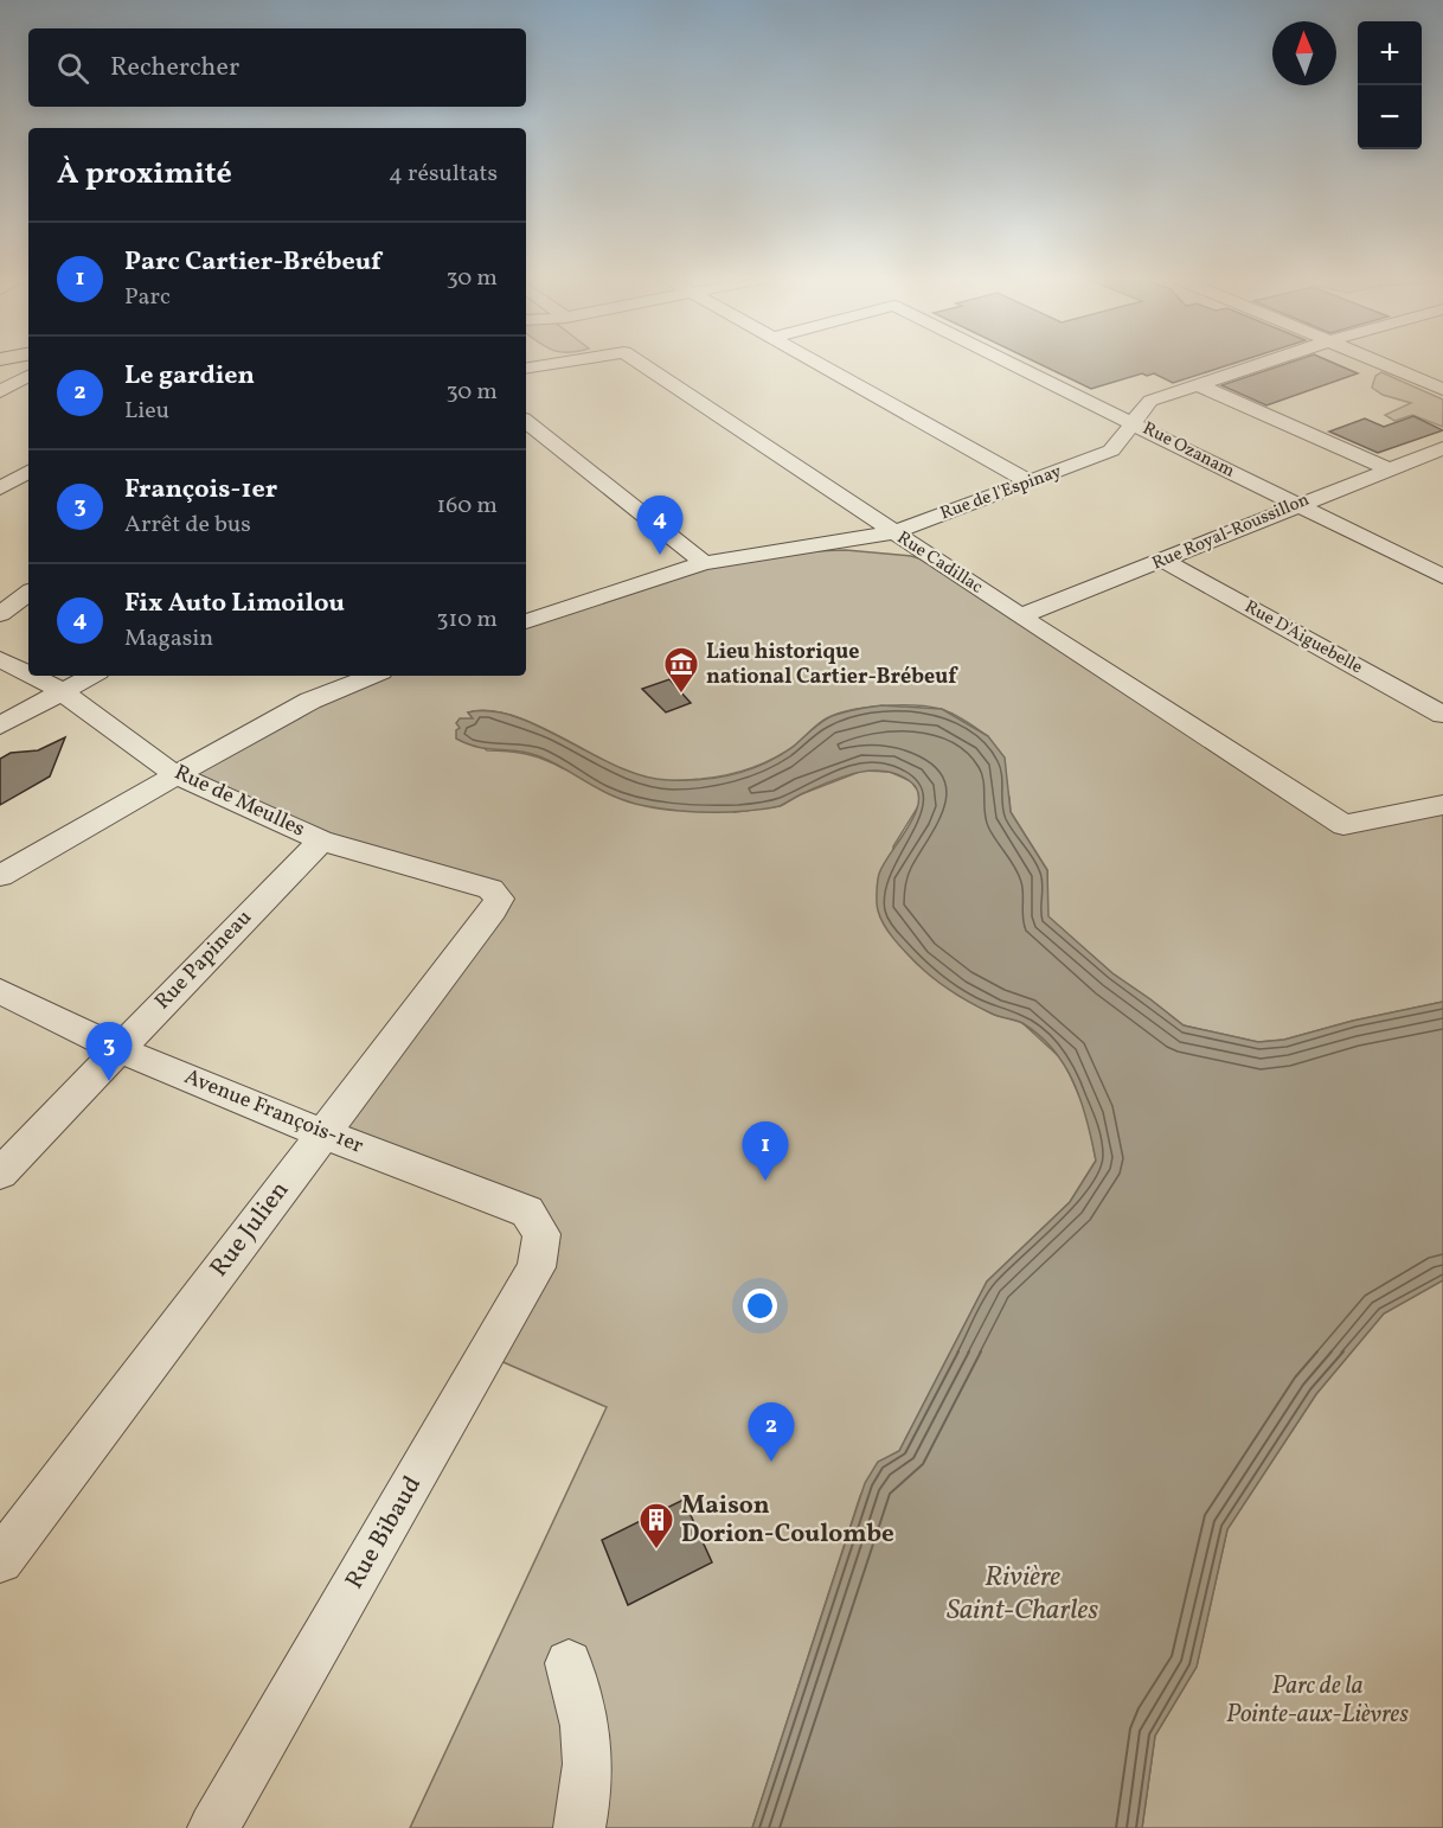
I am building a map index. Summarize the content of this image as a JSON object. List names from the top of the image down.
{
  "streets": {
    "street": [
      "Rue Ozanam",
      "Rue de l'Espinay",
      "Rue Royal-Roussillon",
      "Rue Cadillac",
      "Rue D'Aiguebelle",
      "Rue de Meulles",
      "Rue Papineau",
      "Avenue François-1er",
      "Rue Julien",
      "Rue Bibaud"
    ]
  },
  "crossings": [
    ["Rue Ozanam", "Rue de l'Espinay"],
    ["Rue Ozanam", "Rue Royal-Roussillon"],
    ["Rue de l'Espinay", "Rue Cadillac"],
    ["Rue Royal-Roussillon", "Rue Cadillac"],
    ["Rue Royal-Roussillon", "Rue D'Aiguebelle"],
    ["Rue de Meulles", "Rue Papineau"],
    ["Rue de Meulles", "Rue Julien"],
    ["Rue Papineau", "Avenue François-1er"],
    ["Avenue François-1er", "Rue Julien"],
    ["Avenue François-1er", "Rue Bibaud"]
  ],
  "water": ["Rivière Saint-Charles"],
  "parks": ["Parc de la Pointe-aux-Lièvres"],
  "places": {
    "museum": ["Lieu historique national Cartier-Brébeuf"],
    "building": ["Maison Dorion-Coulombe"]
  },
  "north": "top",
  "page": {
    "map_buttons": ["+", "−"],
    "search": "Rechercher",
    "heading": ["À proximité", "4 résultats"],
    "list": [
      {
        "mark": "1",
        "name": "Parc Cartier-Brébeuf",
        "note": "Parc",
        "value": "30 m"
      },
      {
        "mark": "2",
        "name": "Le gardien",
        "note": "Lieu",
        "value": "30 m"
      },
      {
        "mark": "3",
        "name": "François-1er",
        "note": "Arrêt de bus",
        "value": "160 m"
      },
      {
        "mark": "4",
        "name": "Fix Auto Limoilou",
        "note": "Magasin",
        "value": "310 m"
      }
    ],
    "pins": [
      "4",
      "3",
      "1",
      "2"
    ]
  }
}
